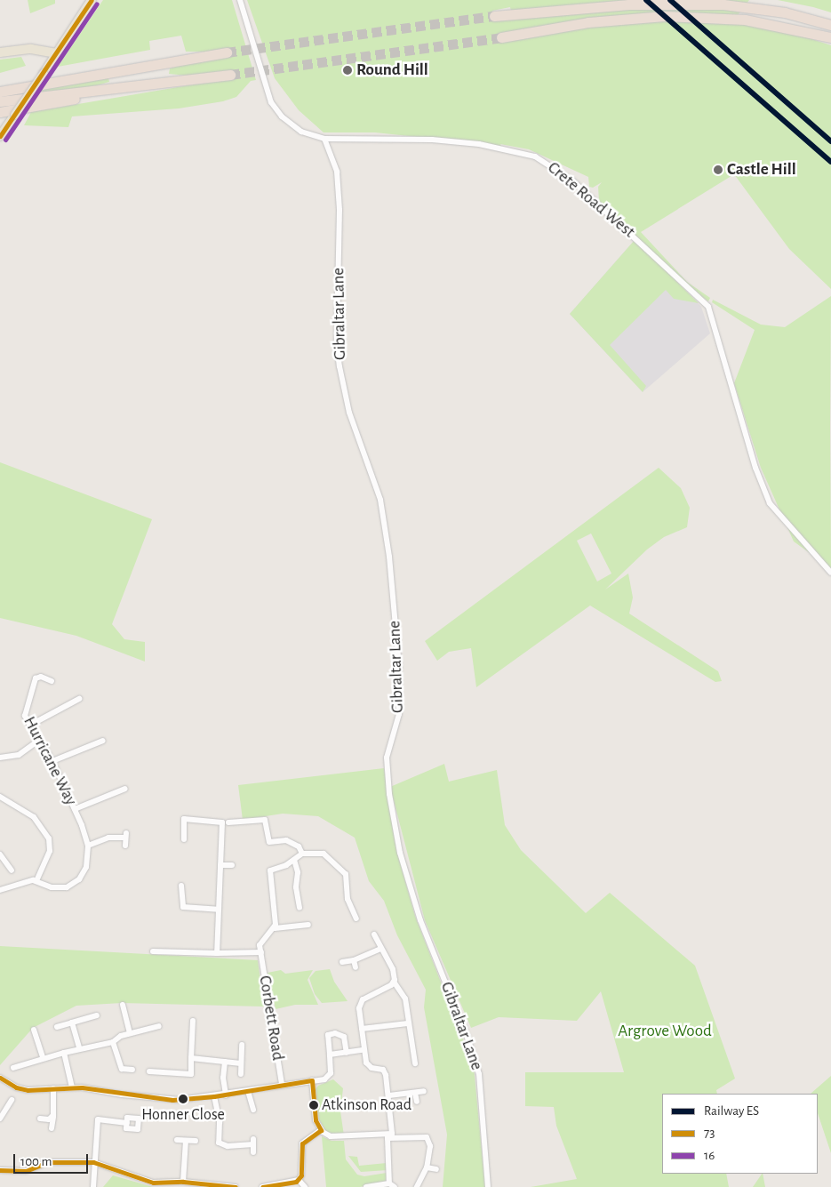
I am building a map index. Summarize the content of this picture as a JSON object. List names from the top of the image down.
{
  "streets": {
    "street": [
      "Crete Road West",
      "Gibraltar Lane",
      "Hurricane Way",
      "Corbett Road"
    ]
  },
  "crossings": [
    ["Crete Road West", "Gibraltar Lane"]
  ],
  "parks": ["Argrove Wood"],
  "places": [
    "Round Hill",
    "Castle Hill",
    "Honner Close",
    "Atkinson Road"
  ],
  "lines": ["rail line ES", "transit line 73", "transit line 16"],
  "legend": ["Railway ES", "73", "16"],
  "scale_bar": "100 m"
}
